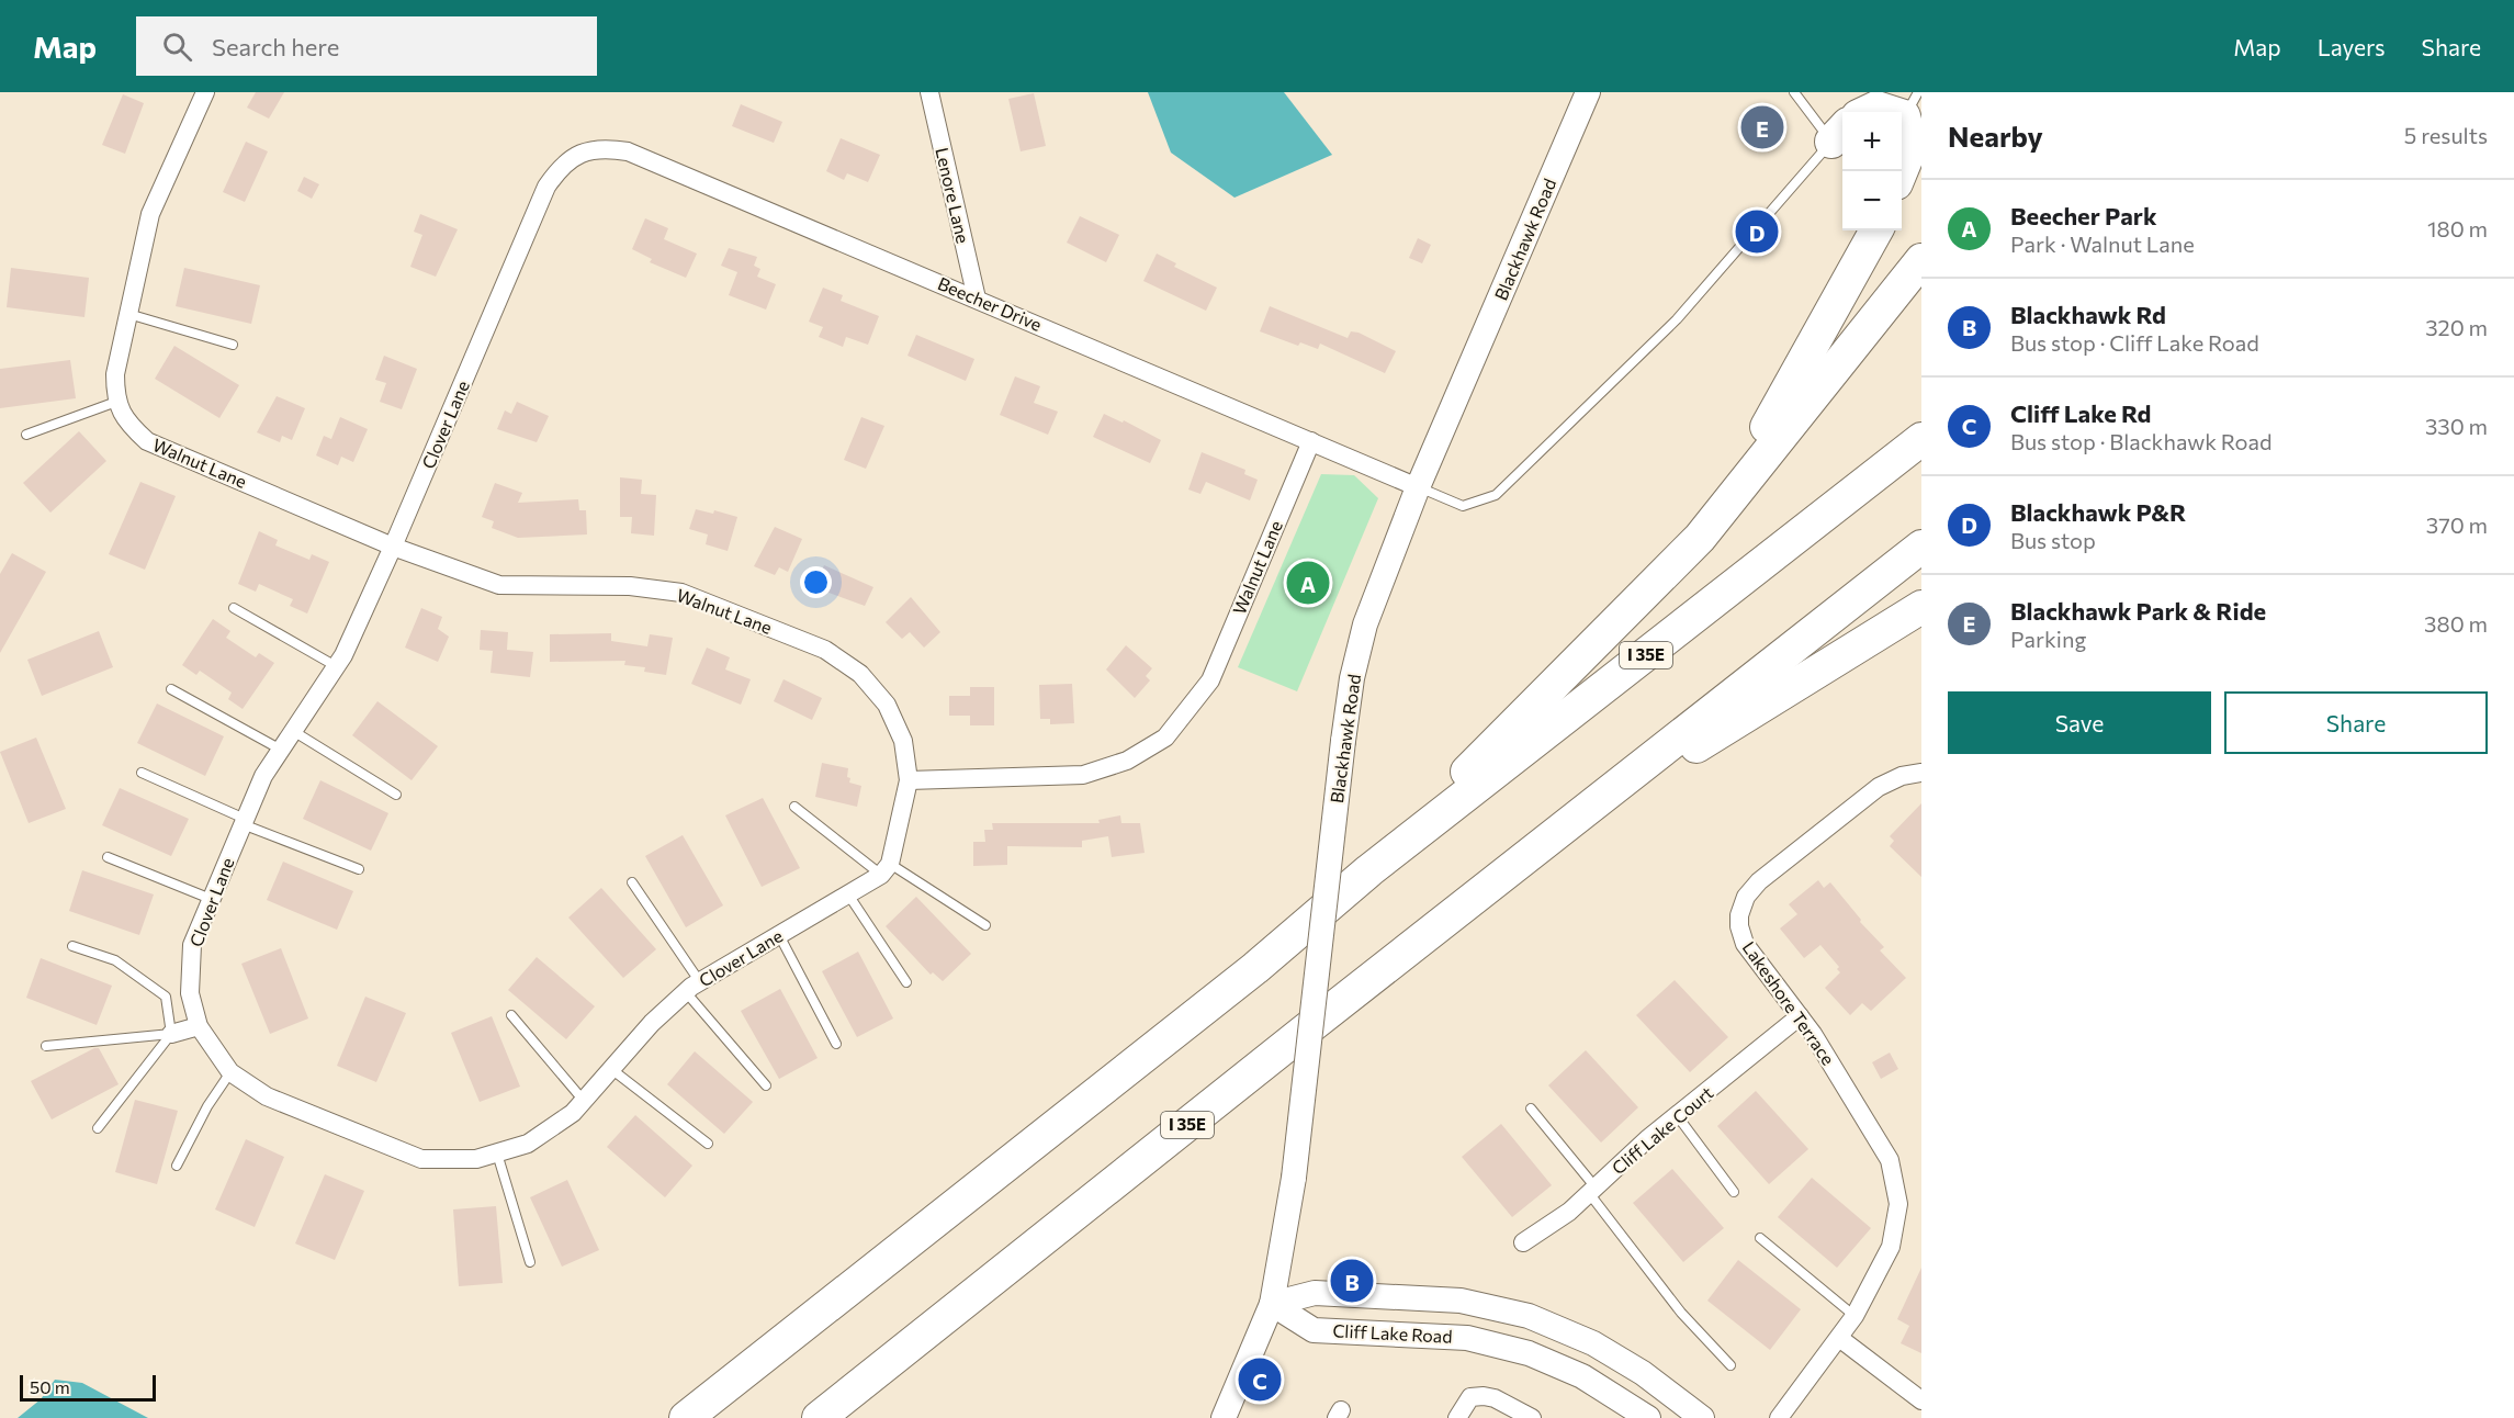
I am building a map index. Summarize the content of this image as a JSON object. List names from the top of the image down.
{
  "streets": {
    "highway": ["I 35E"],
    "street": [
      "Lenore Lane",
      "Blackhawk Road",
      "Beecher Drive",
      "Clover Lane",
      "Walnut Lane",
      "Lakeshore Terrace",
      "Cliff Lake Court",
      "Cliff Lake Road"
    ]
  },
  "crossings": [
    ["Lenore Lane", "Beecher Drive"],
    ["Blackhawk Road", "Beecher Drive"],
    ["Blackhawk Road", "Cliff Lake Road"],
    ["Beecher Drive", "Clover Lane"],
    ["Beecher Drive", "Walnut Lane"],
    ["Clover Lane", "Walnut Lane"],
    ["Lakeshore Terrace", "Cliff Lake Court"]
  ],
  "scale_bar": "50 m",
  "page": {
    "header": "Map",
    "search": "Search here",
    "nav": ["Map", "Layers", "Share"],
    "heading": ["Nearby", "5 results"],
    "pins": [
      "E",
      "D",
      "A",
      "B",
      "C"
    ],
    "map_buttons": ["+", "−"],
    "list": [
      {
        "mark": "A",
        "name": "Beecher Park",
        "note": "Park · Walnut Lane",
        "value": "180 m"
      },
      {
        "mark": "B",
        "name": "Blackhawk Rd",
        "note": "Bus stop · Cliff Lake Road",
        "value": "320 m"
      },
      {
        "mark": "C",
        "name": "Cliff Lake Rd",
        "note": "Bus stop · Blackhawk Road",
        "value": "330 m"
      },
      {
        "mark": "D",
        "name": "Blackhawk P&R",
        "note": "Bus stop",
        "value": "370 m"
      },
      {
        "mark": "E",
        "name": "Blackhawk Park & Ride",
        "note": "Parking",
        "value": "380 m"
      }
    ],
    "buttons": ["Save", "Share"],
    "scale": "50 m"
  }
}
